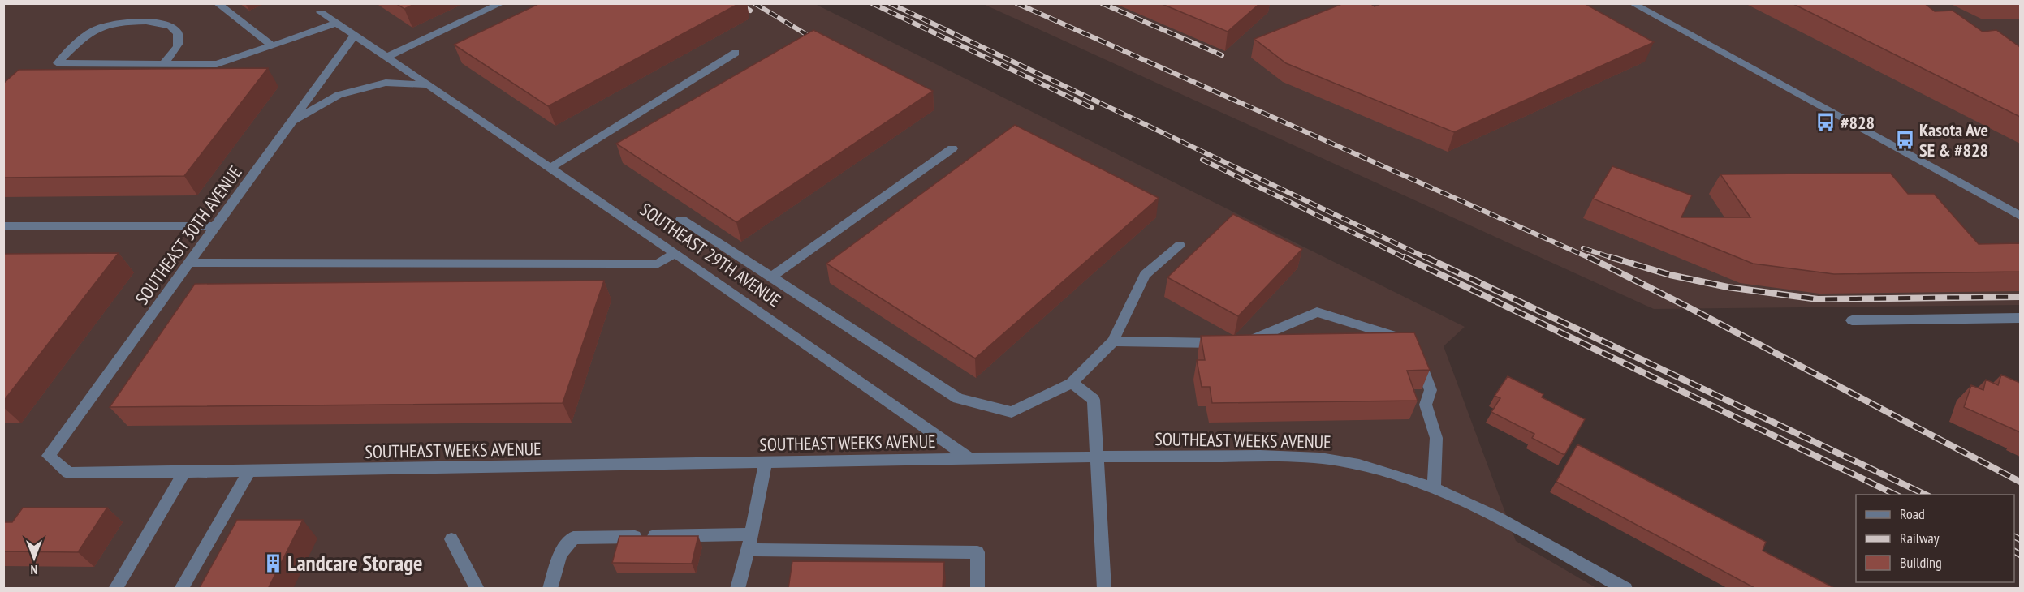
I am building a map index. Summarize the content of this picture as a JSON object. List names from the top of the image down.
{
  "streets": {
    "street": ["SOUTHEAST 30TH AVENUE", "SOUTHEAST 29TH AVENUE", "SOUTHEAST WEEKS AVENUE"]
  },
  "crossings": [
    ["SOUTHEAST 30TH AVENUE", "SOUTHEAST 29TH AVENUE"],
    ["SOUTHEAST 30TH AVENUE", "SOUTHEAST WEEKS AVENUE"],
    ["SOUTHEAST 29TH AVENUE", "SOUTHEAST WEEKS AVENUE"]
  ],
  "places": {
    "bus stop": ["#828", "Kasota Ave SE & #828"],
    "building": ["Landcare Storage"]
  },
  "legend": ["Road", "Railway", "Building"],
  "north": "bottom"
}
